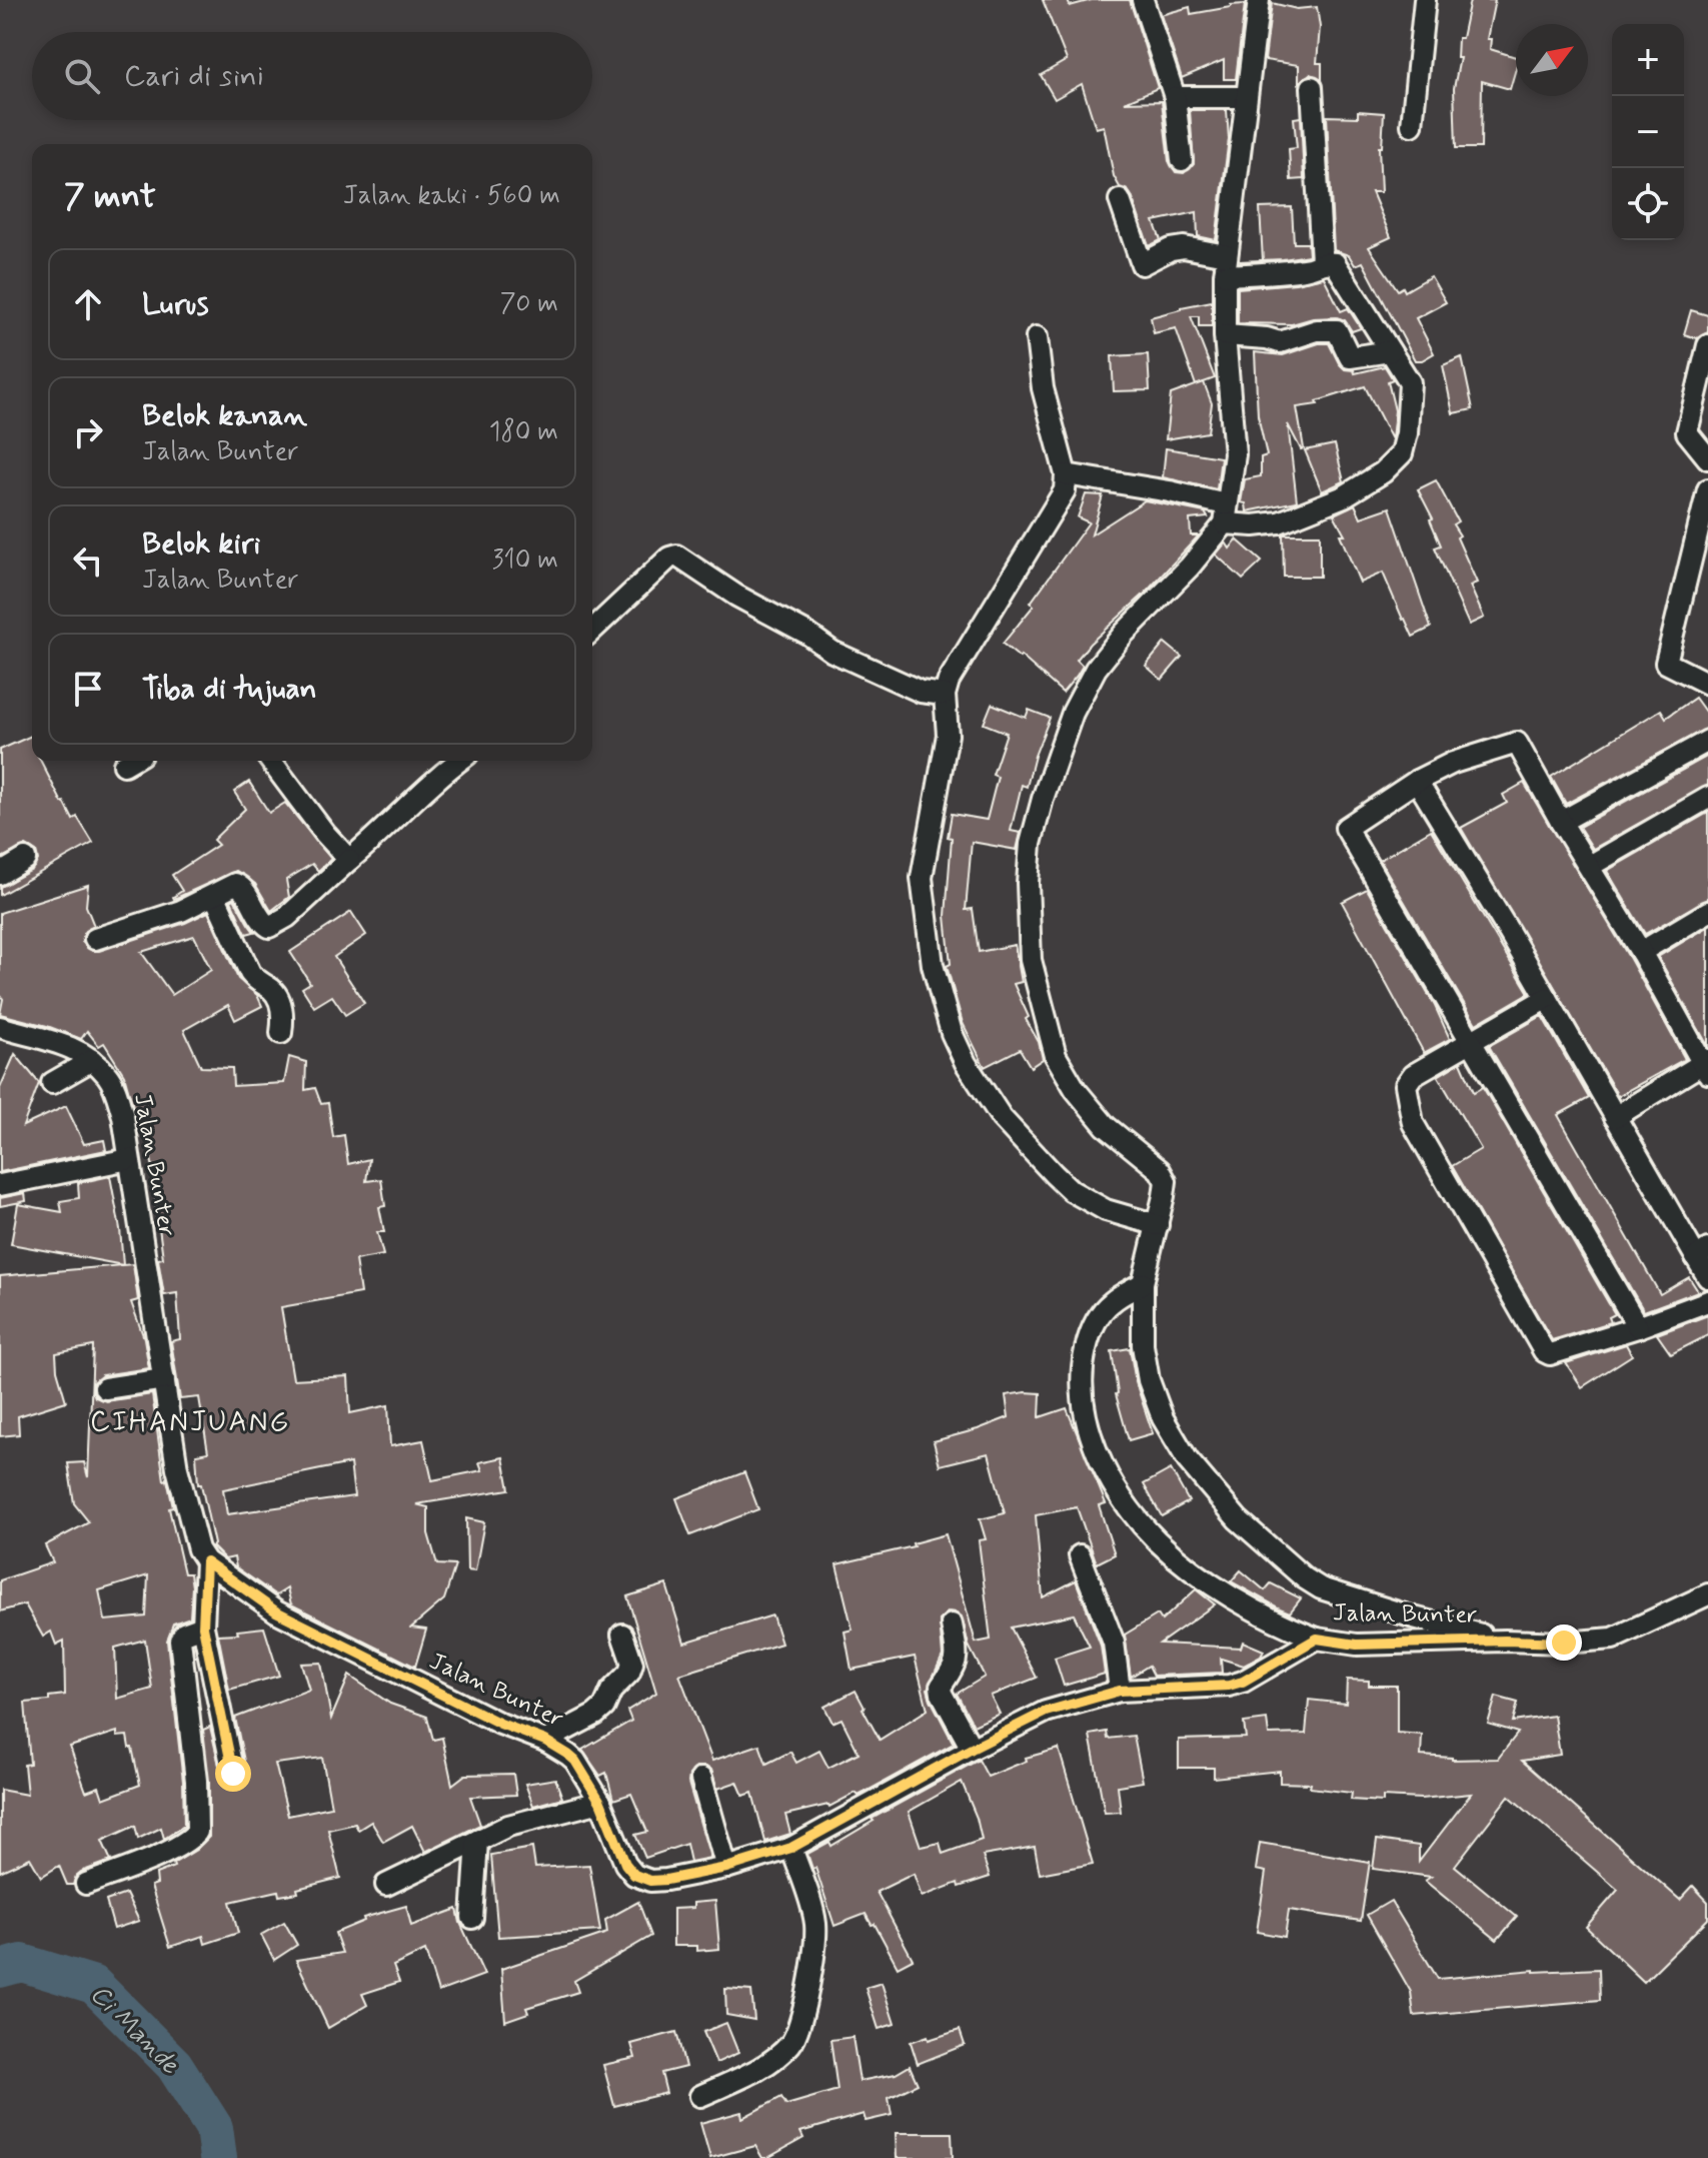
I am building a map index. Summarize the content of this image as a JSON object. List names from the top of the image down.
{
  "streets": {
    "street": ["Jalan Bunter"]
  },
  "districts": ["CIHANJUANG"],
  "water": ["Ci Mande"],
  "north": "top right",
  "page": {
    "map_buttons": ["+", "−"],
    "search": "Cari di sini",
    "heading": ["7 mnt", "Jalan kaki · 560 m"],
    "list": [
      ["Lurus", "70 m"],
      ["Belok kanan", "Jalan Bunter", "180 m"],
      ["Belok kiri", "Jalan Bunter", "310 m"],
      "Tiba di tujuan"
    ]
  }
}
